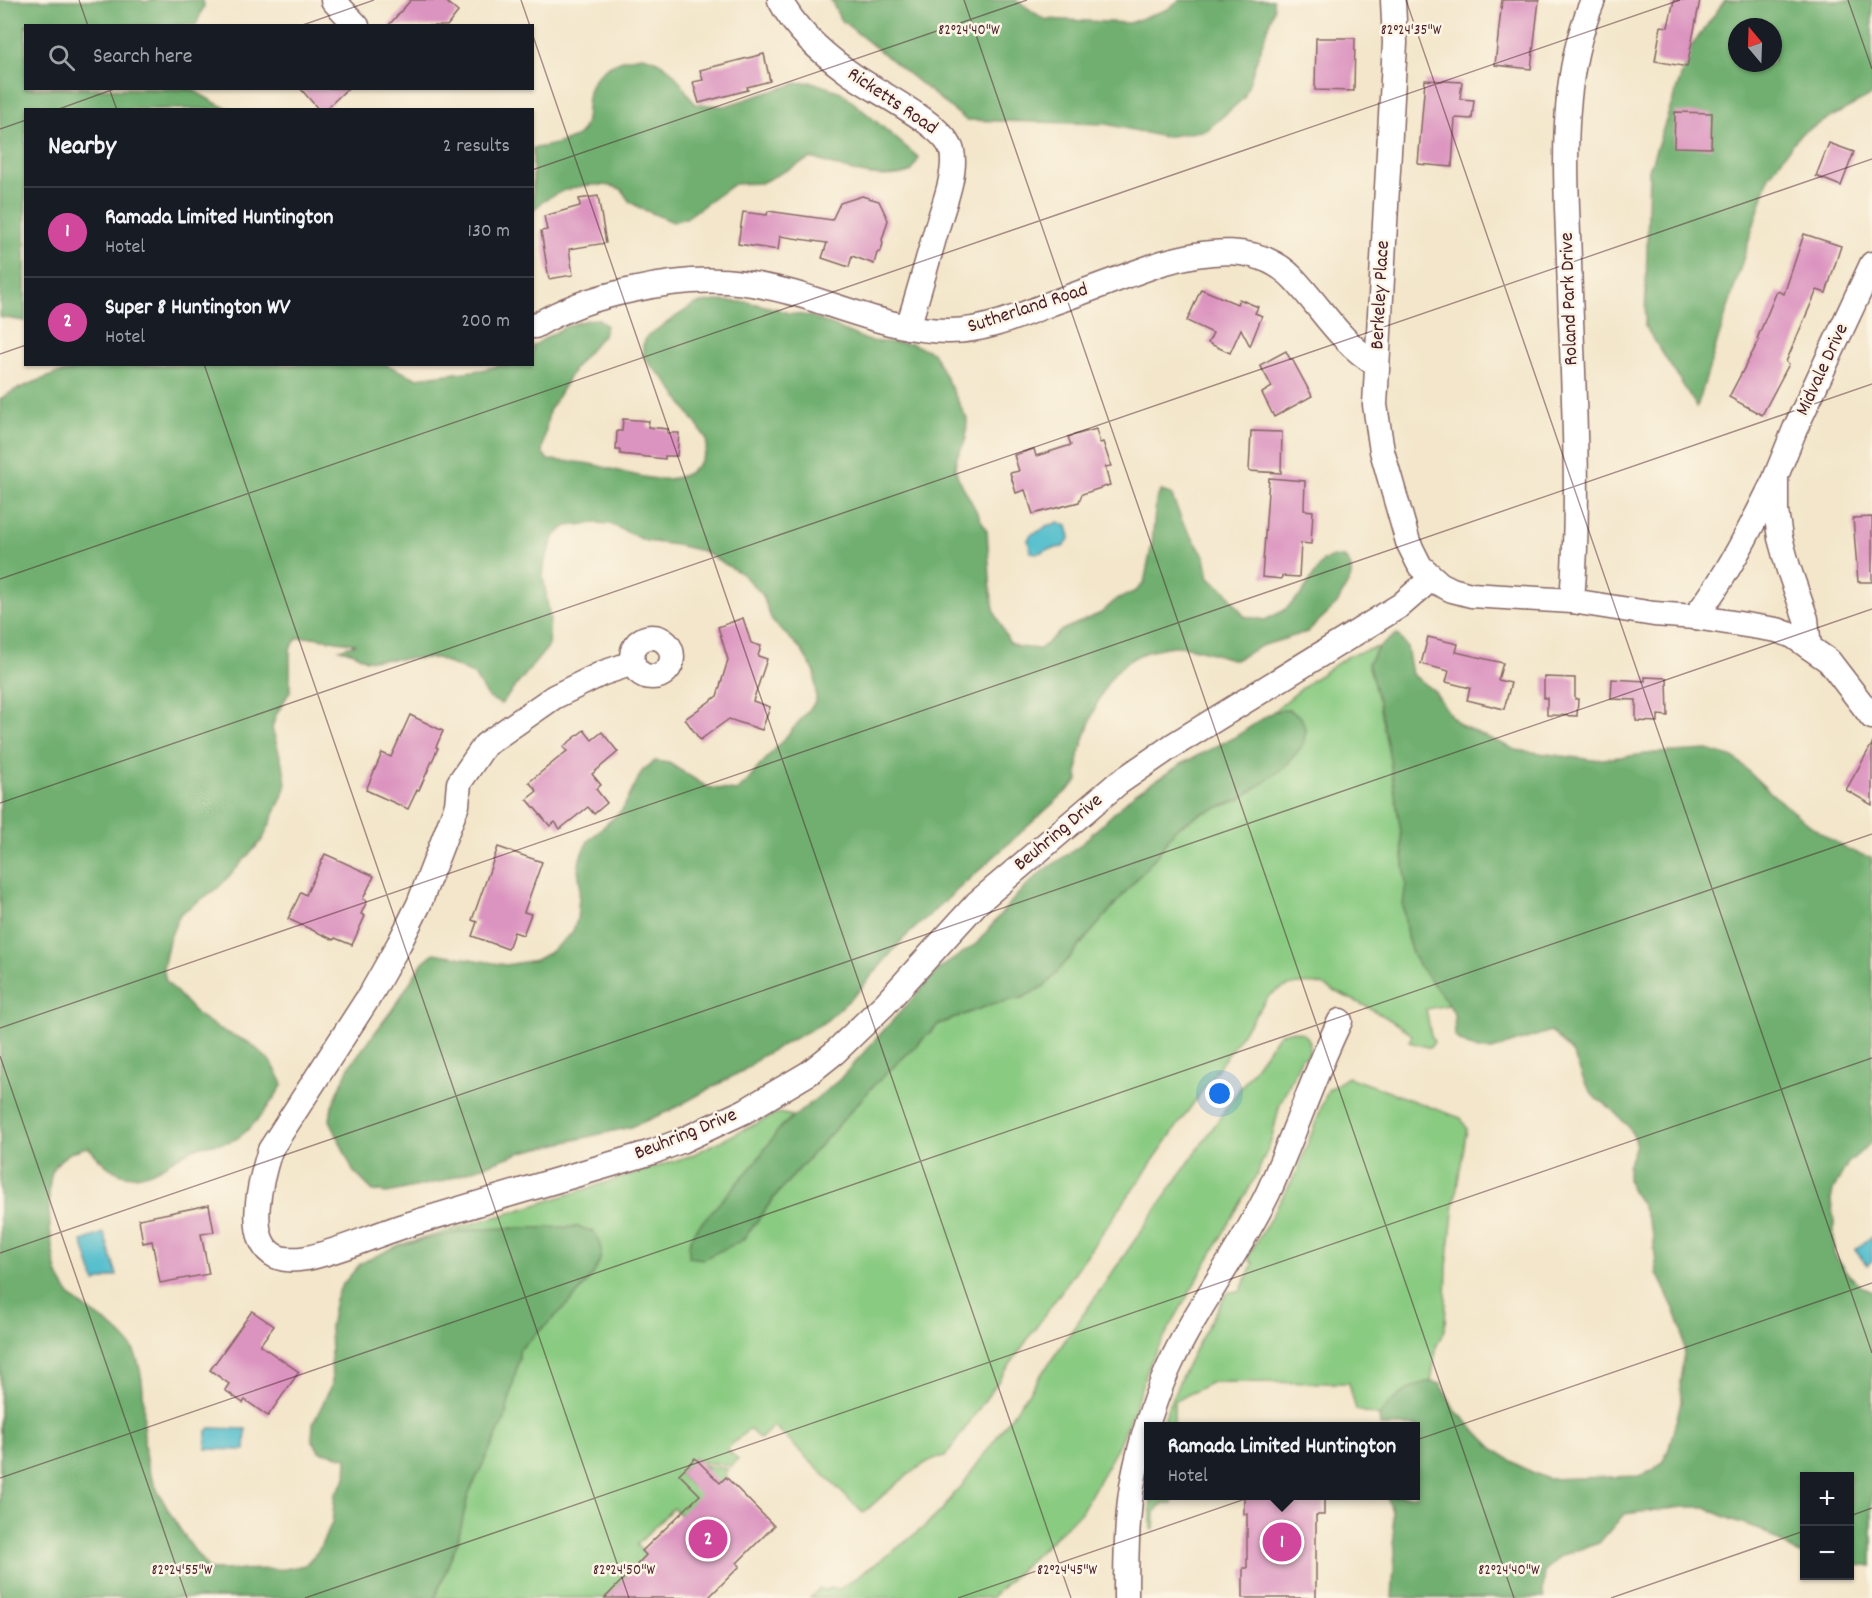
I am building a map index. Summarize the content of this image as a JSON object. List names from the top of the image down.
{
  "streets": {
    "street": [
      "Ricketts Road",
      "Berkeley Place",
      "Roland Park Drive",
      "Sutherland Road",
      "Midvale Drive",
      "Beuhring Drive"
    ]
  },
  "crossings": [
    ["Ricketts Road", "Sutherland Road"],
    ["Berkeley Place", "Sutherland Road"],
    ["Berkeley Place", "Beuhring Drive"]
  ],
  "north": "top",
  "page": {
    "search": "Search here",
    "heading": ["Nearby", "2 results"],
    "list": [
      {
        "mark": "1",
        "name": "Ramada Limited Huntington",
        "note": "Hotel",
        "value": "130 m"
      },
      {
        "mark": "2",
        "name": "Super 8 Huntington WV",
        "note": "Hotel",
        "value": "200 m"
      }
    ],
    "popup": ["Ramada Limited Huntington", "Hotel"],
    "map_buttons": ["+", "−"],
    "pins": ["2", "1"]
  },
  "coordinates": [
    "82°24'40\"W",
    "82°24'35\"W",
    "82°24'55\"W",
    "82°24'50\"W",
    "82°24'45\"W"
  ]
}
